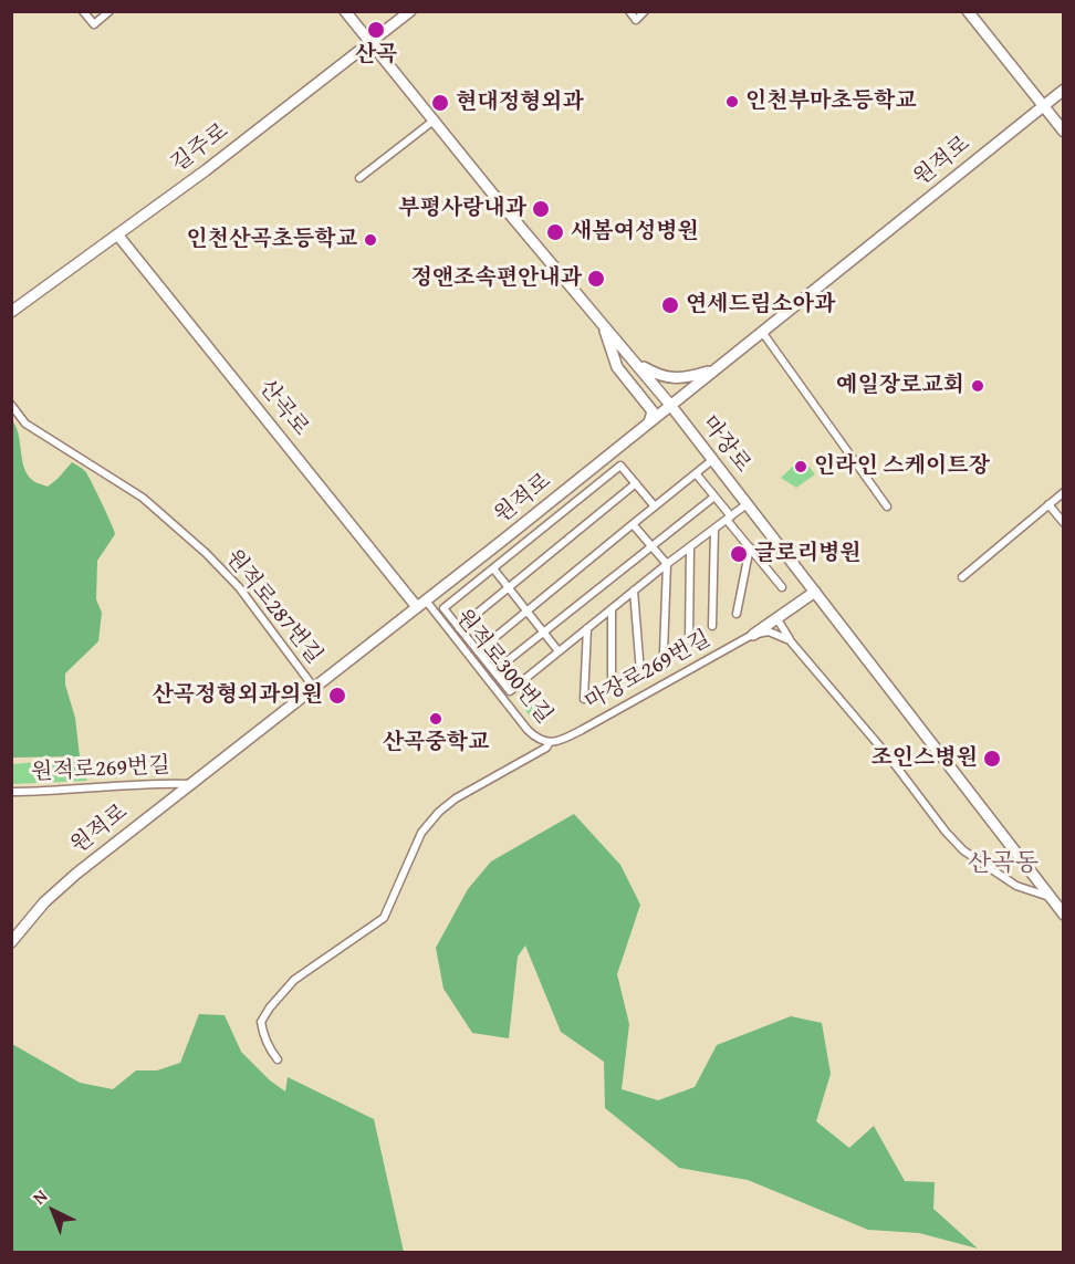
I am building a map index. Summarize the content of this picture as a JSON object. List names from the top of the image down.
{
  "streets": {
    "main road": [
      "길주로",
      "원적로",
      "산곡로",
      "마장로"
    ],
    "street": [
      "원적로287번길",
      "원적로300번길",
      "마장로269번길",
      "원적로269번길"
    ]
  },
  "crossings": [
    ["길주로", "산곡로"],
    ["길주로", "마장로"],
    ["원적로", "산곡로"],
    ["원적로", "마장로"],
    ["원적로", "원적로287번길"],
    ["원적로", "원적로300번길"],
    ["원적로", "원적로269번길"],
    ["산곡로", "원적로300번길"],
    ["원적로300번길", "마장로269번길"]
  ],
  "districts": ["산곡동"],
  "places": [
    "산곡",
    "인천부마초등학교",
    "현대정형외과",
    "부평사랑내과",
    "새봄여성병원",
    "인천산곡초등학교",
    "정앤조속편안내과",
    "연세드림소아과",
    "예일장로교회",
    "인라인 스케이트장",
    "글로리병원",
    "산곡정형외과의원",
    "산곡중학교",
    "조인스병원"
  ],
  "north": "top left"
}
